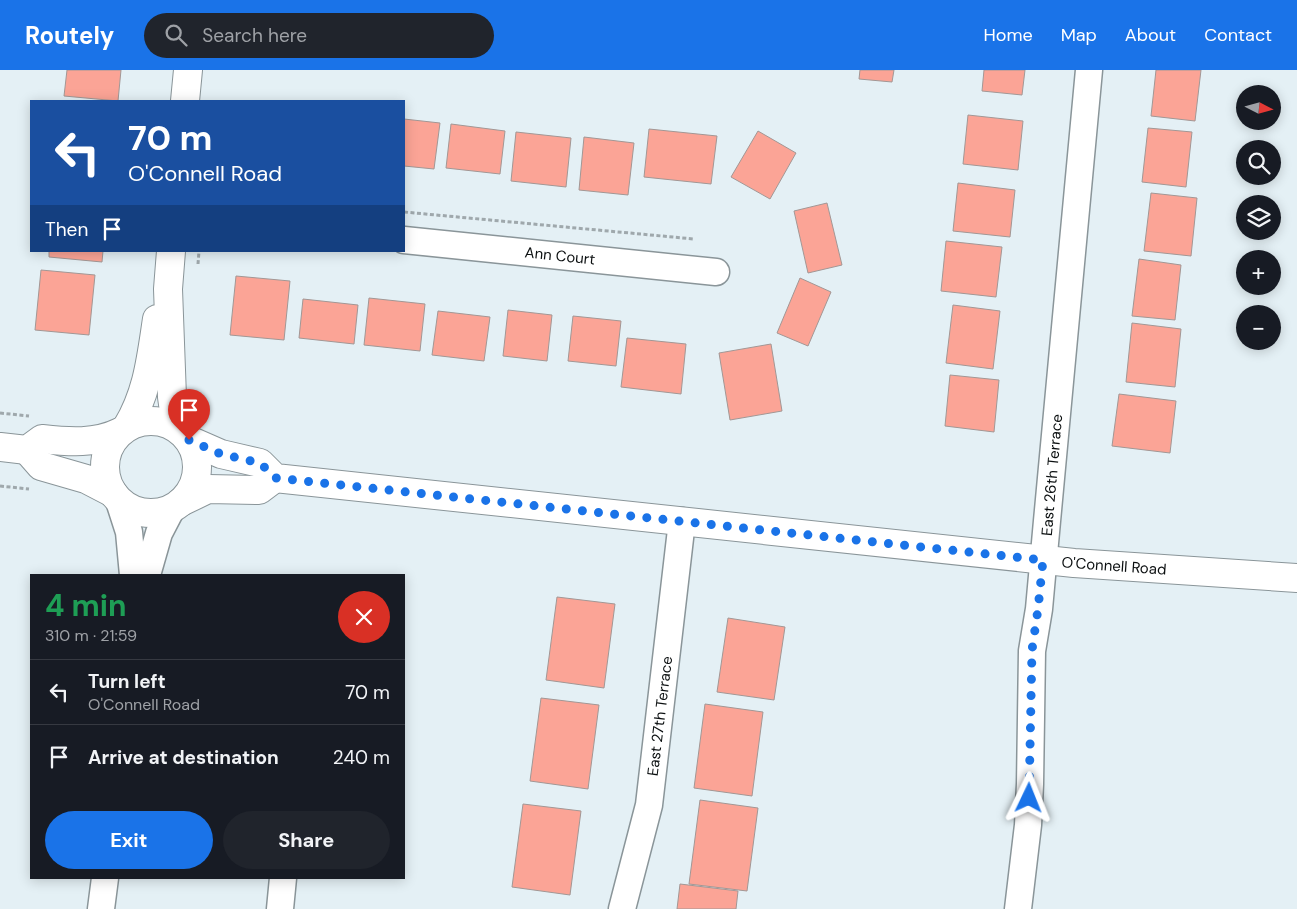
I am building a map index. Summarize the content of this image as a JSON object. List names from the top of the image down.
{
  "streets": {
    "street": [
      "Ann Court",
      "East 26th Terrace",
      "O'Connell Road",
      "East 27th Terrace"
    ]
  },
  "crossings": [
    ["East 26th Terrace", "O'Connell Road"],
    ["O'Connell Road", "East 27th Terrace"]
  ],
  "north": "right",
  "page": {
    "header": "Routely",
    "search": "Search here",
    "nav": [
      "Home",
      "Map",
      "About",
      "Contact"
    ],
    "map_buttons": ["+", "−"],
    "turn": ["70 m", "O'Connell Road"],
    "then": "Then",
    "heading": ["4 min", "310 m · 21:59"],
    "list": [
      {
        "name": "Turn left",
        "note": "O'Connell Road",
        "value": "70 m"
      },
      {
        "name": "Arrive at destination",
        "value": "240 m"
      }
    ],
    "buttons": ["Exit", "Share"]
  }
}
